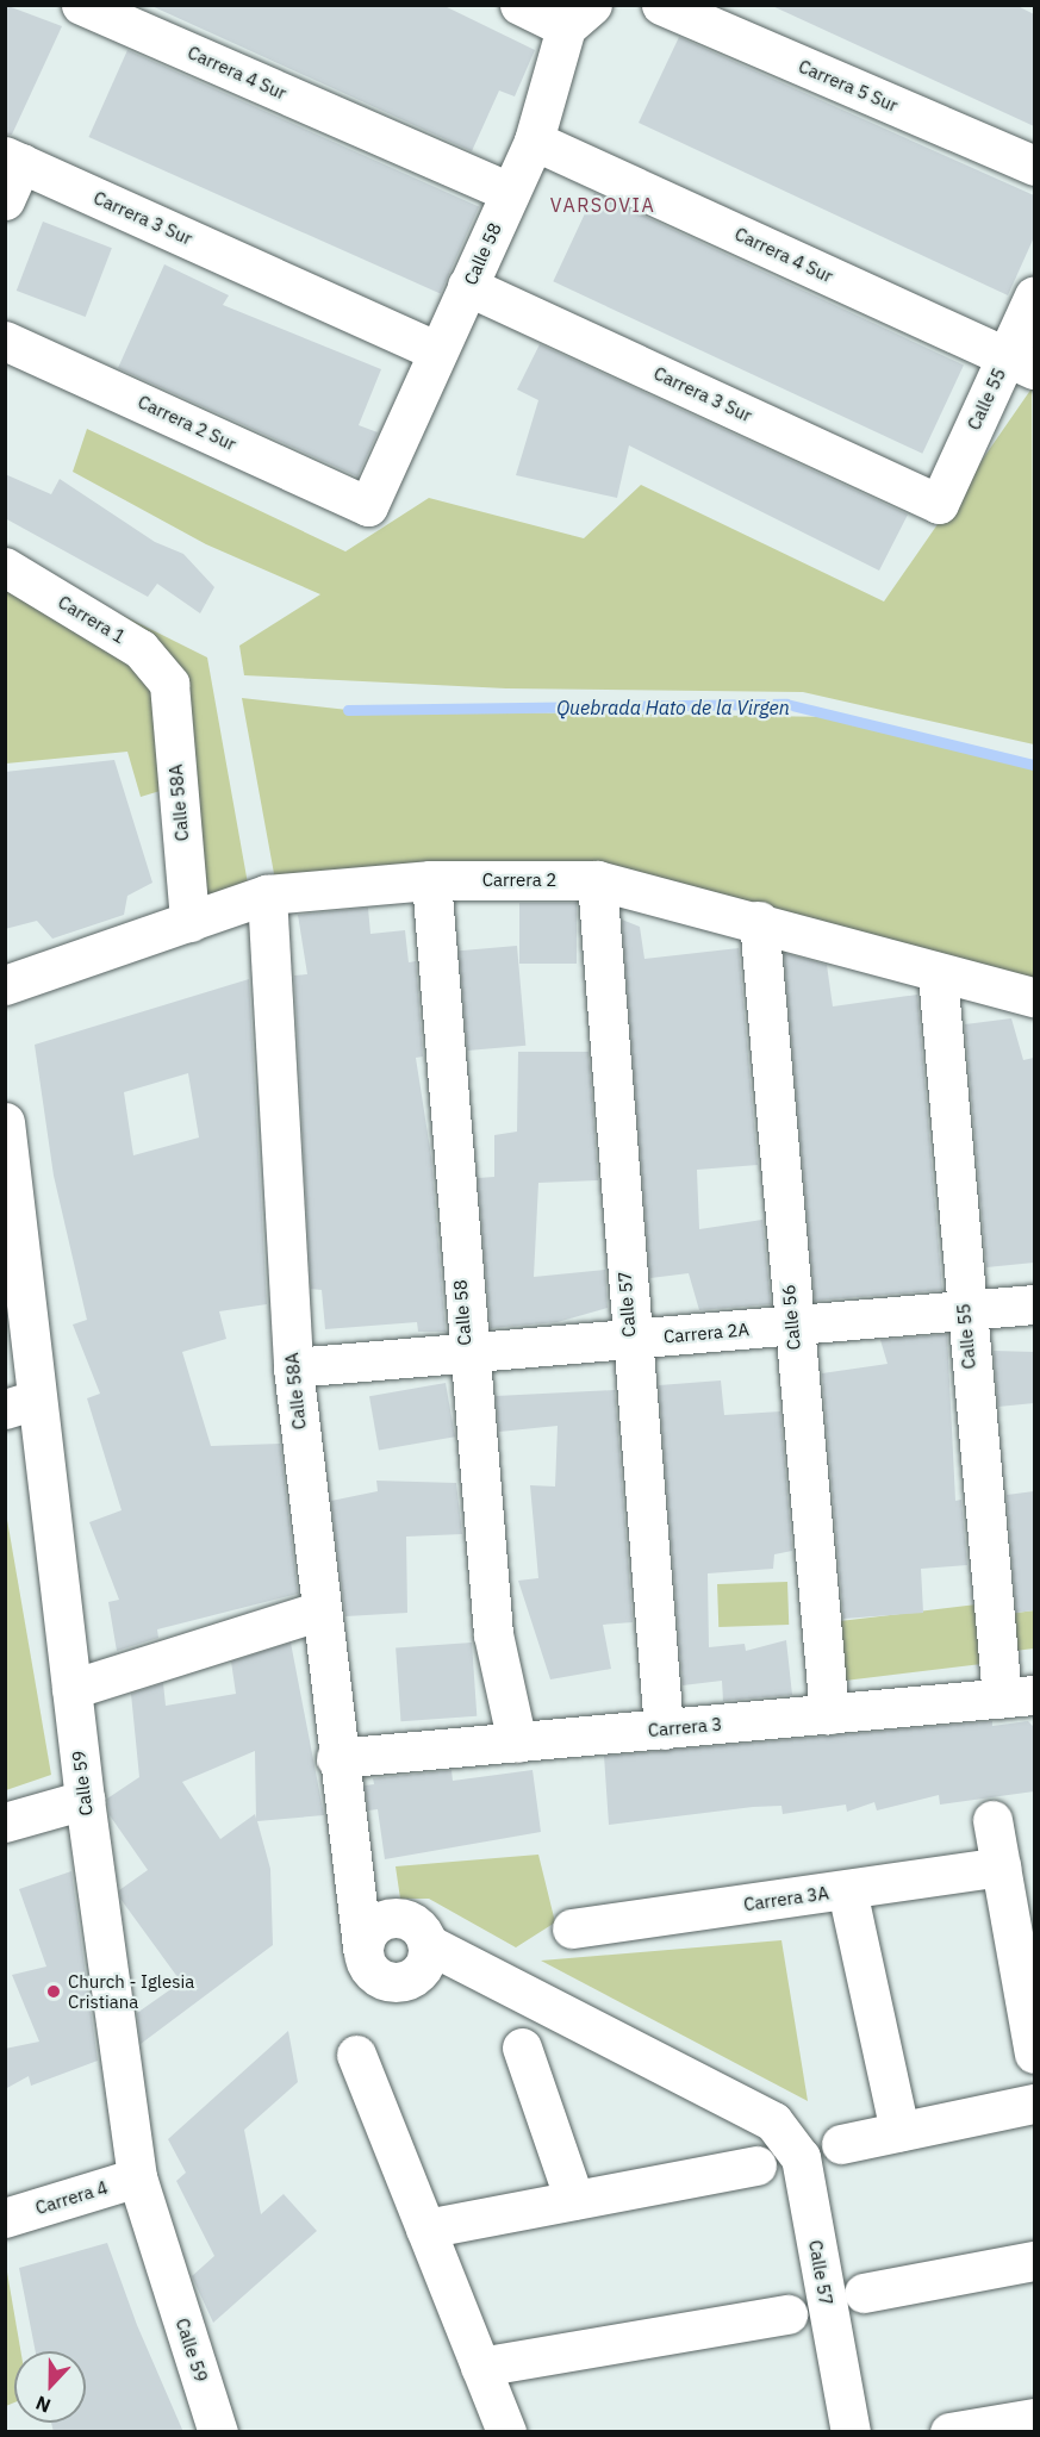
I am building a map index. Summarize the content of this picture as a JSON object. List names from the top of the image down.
{
  "streets": {
    "street": [
      "Carrera 4 Sur",
      "Carrera 5 Sur",
      "Carrera 3 Sur",
      "Calle 58",
      "Calle 55",
      "Carrera 2 Sur",
      "Carrera 1",
      "Calle 58A",
      "Carrera 2",
      "Calle 57",
      "Calle 56",
      "Carrera 2A",
      "Carrera 3",
      "Calle 59",
      "Carrera 3A",
      "Carrera 4"
    ]
  },
  "crossings": [
    ["Carrera 4 Sur", "Calle 58"],
    ["Carrera 4 Sur", "Calle 55"],
    ["Carrera 3 Sur", "Calle 58"],
    ["Carrera 3 Sur", "Calle 55"],
    ["Calle 58", "Carrera 2 Sur"],
    ["Calle 58", "Carrera 2"],
    ["Calle 58", "Carrera 2A"],
    ["Calle 58", "Carrera 3"],
    ["Calle 55", "Carrera 2"],
    ["Calle 55", "Carrera 2A"],
    ["Calle 55", "Carrera 3"],
    ["Carrera 1", "Calle 58A"],
    ["Calle 58A", "Carrera 2"],
    ["Calle 58A", "Calle 57"],
    ["Calle 58A", "Carrera 2A"],
    ["Calle 58A", "Carrera 3"],
    ["Carrera 2", "Calle 57"],
    ["Carrera 2", "Calle 56"],
    ["Calle 57", "Carrera 2A"],
    ["Calle 57", "Carrera 3"],
    ["Calle 56", "Carrera 2A"],
    ["Calle 56", "Carrera 3"],
    ["Calle 59", "Carrera 4"]
  ],
  "districts": ["VARSOVIA"],
  "water": ["Quebrada Hato de la Virgen"],
  "places": ["Church - Iglesia Cristiana"],
  "north": "bottom"
}
